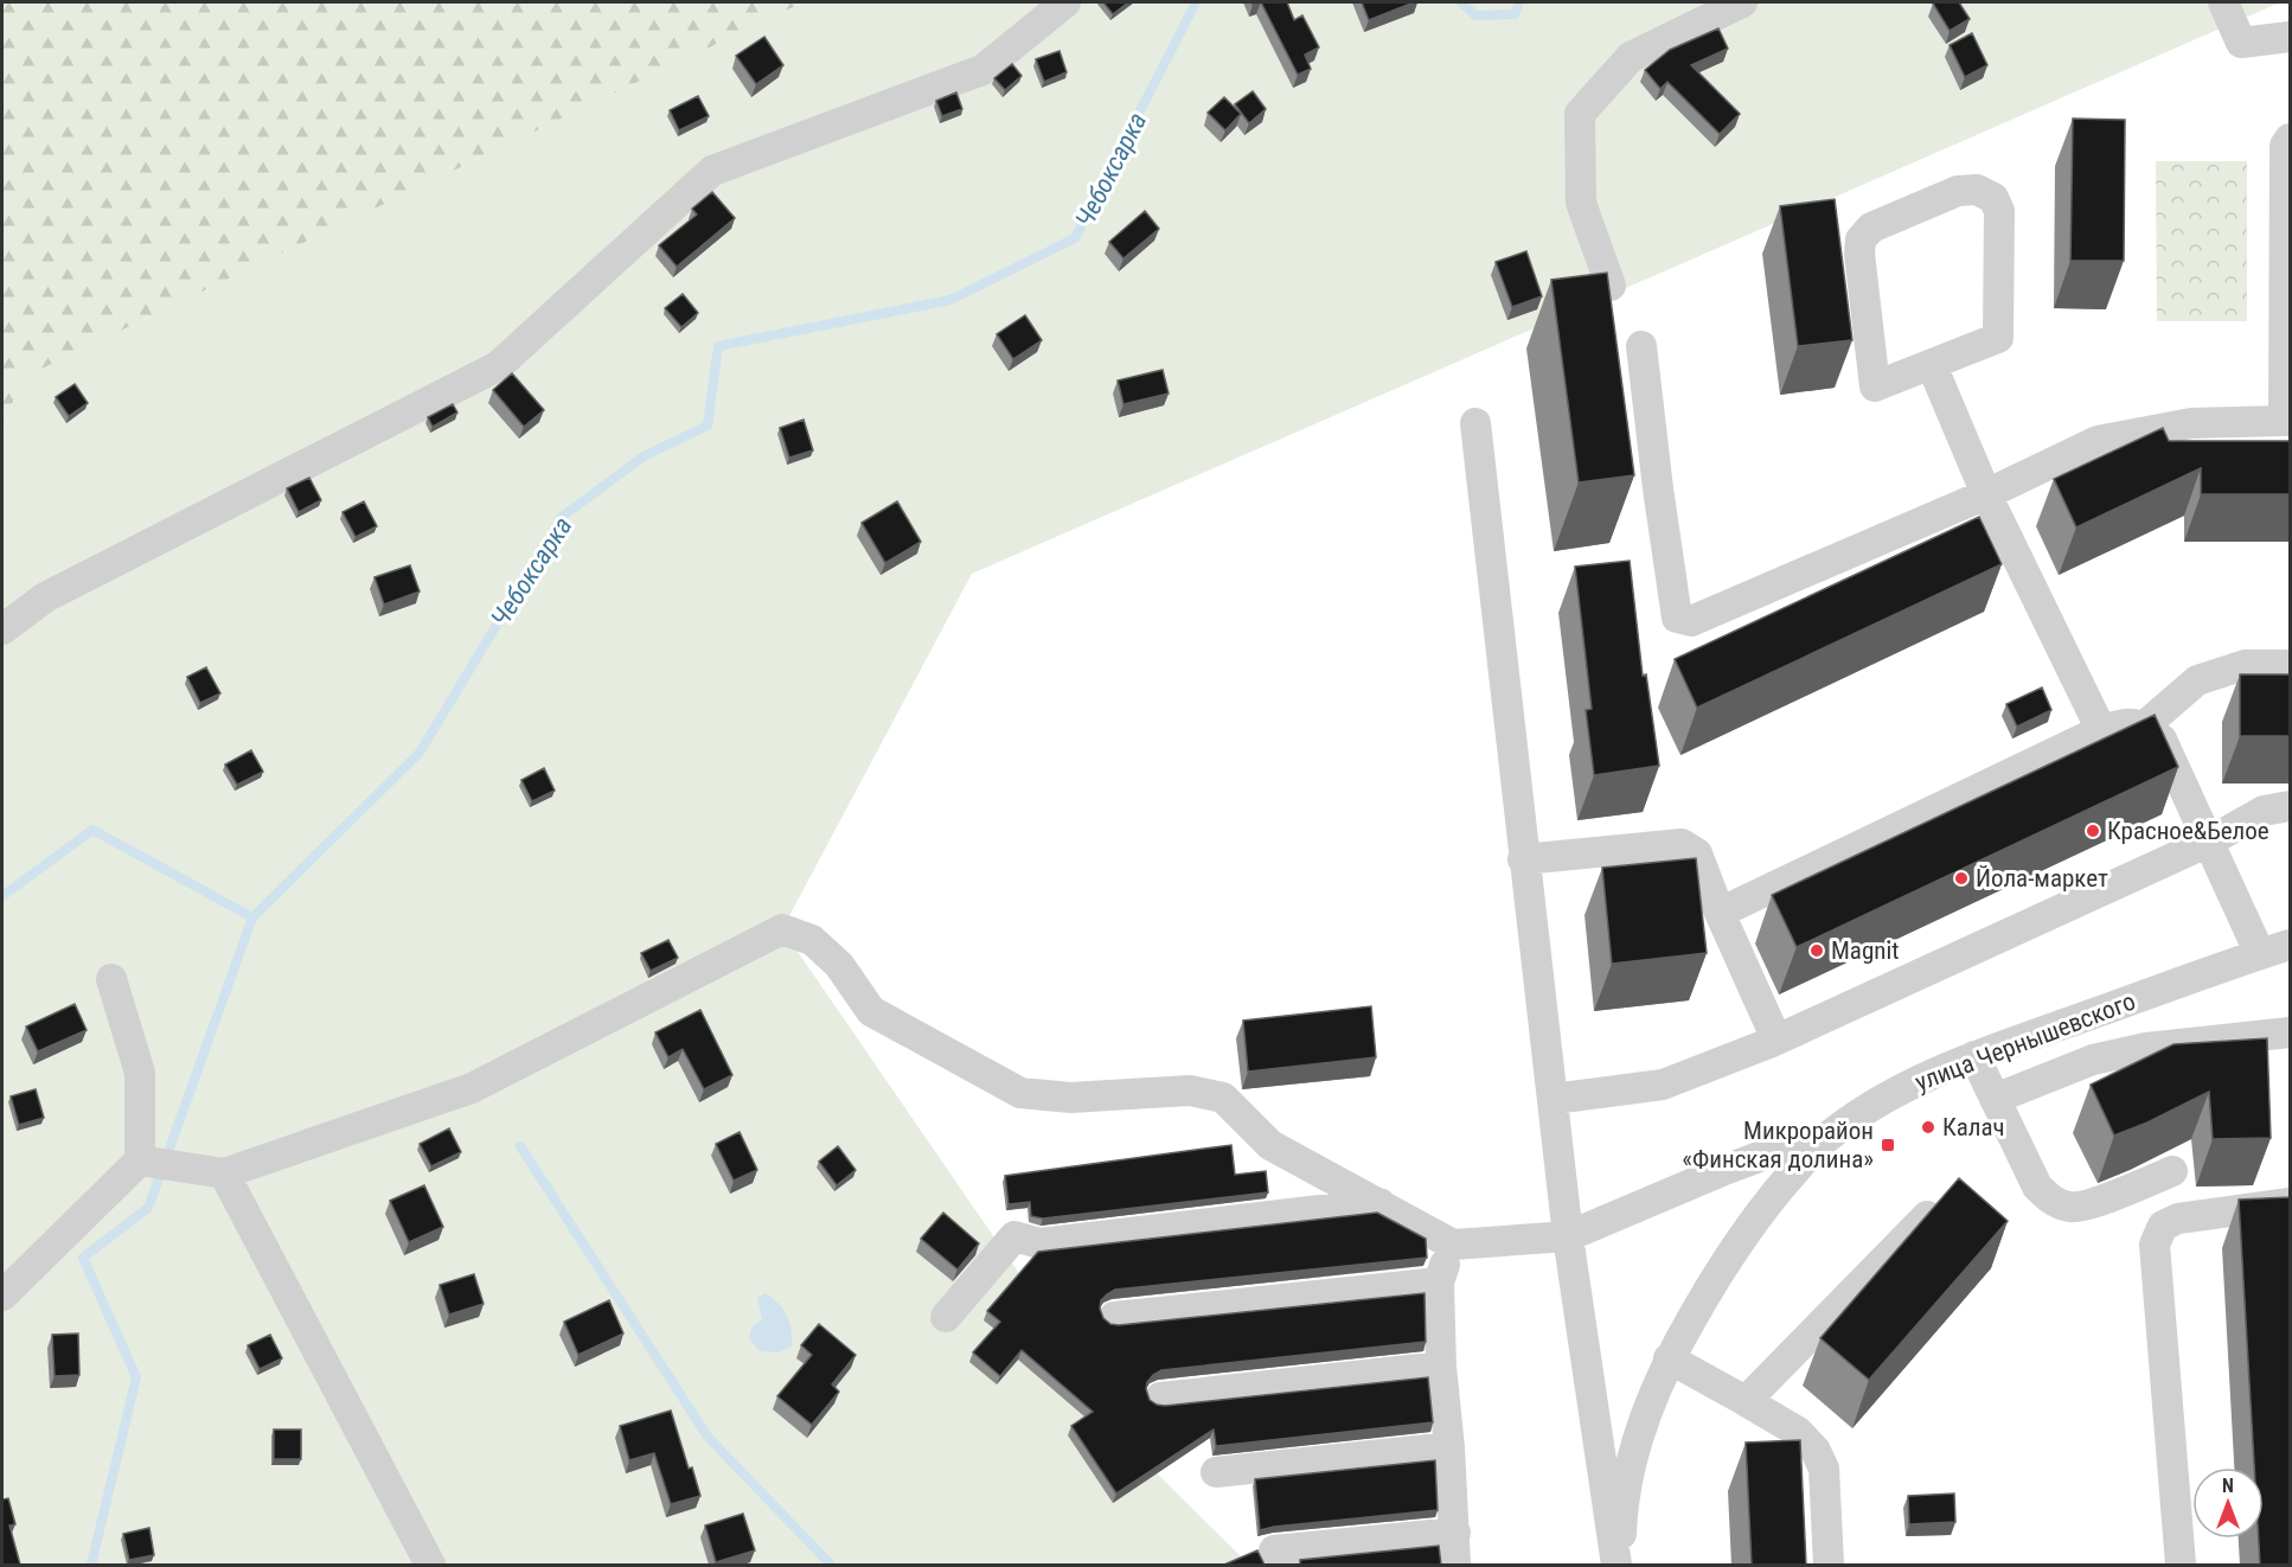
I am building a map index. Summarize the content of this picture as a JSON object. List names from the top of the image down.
{
  "streets": {
    "street": ["улица Чернышевского"]
  },
  "water": ["Чебоксарка"],
  "places": {
    "other": [
      "Красное&Белое",
      "Йола-маркет",
      "Magnit",
      "Калач"
    ],
    "transit": ["Микрорайон «Финская долина»"]
  },
  "north": "top"
}
